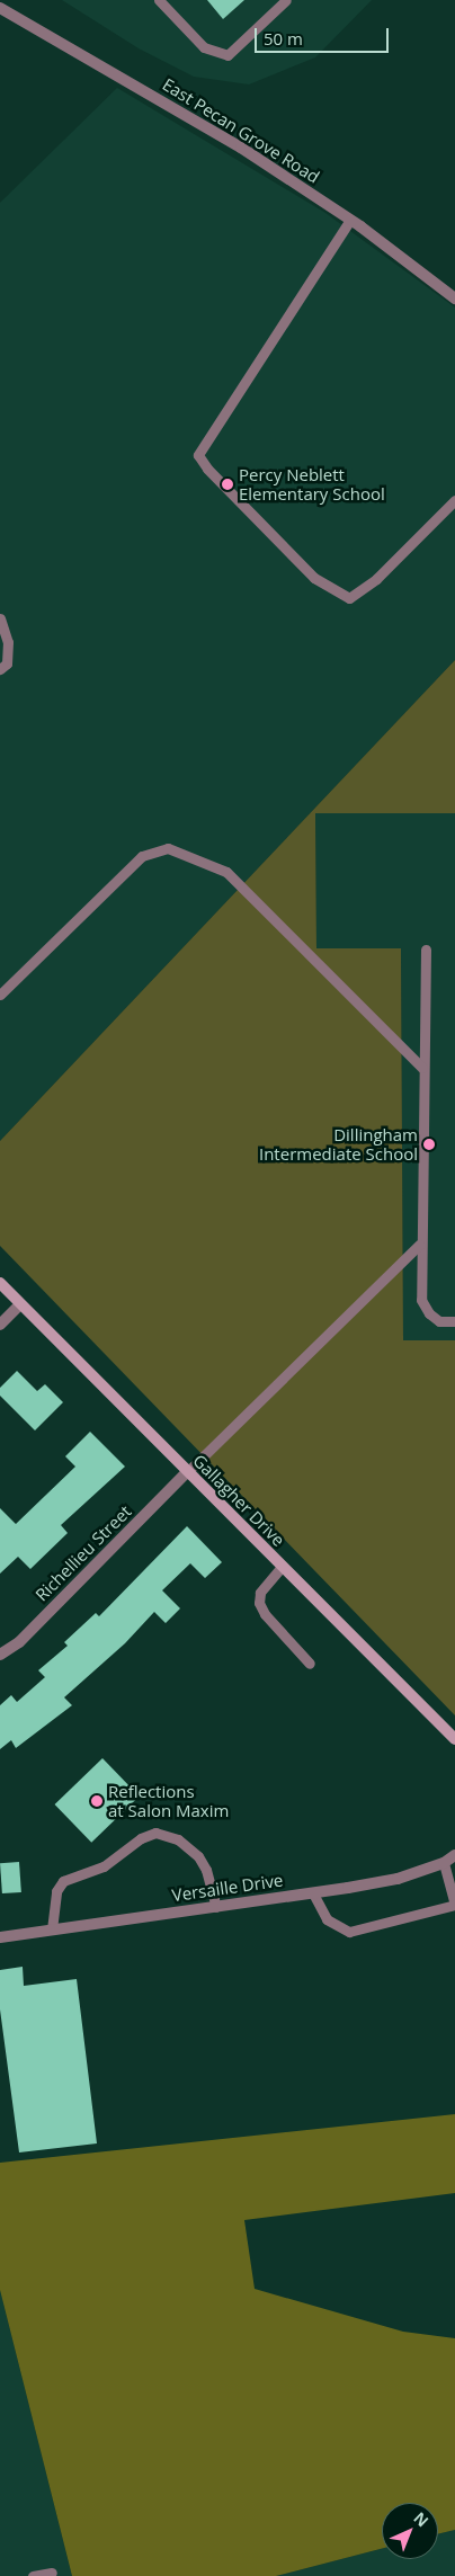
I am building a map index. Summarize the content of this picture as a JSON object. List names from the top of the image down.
{
  "streets": {
    "street": [
      "East Pecan Grove Road",
      "Gallagher Drive",
      "Richellieu Street",
      "Versaille Drive"
    ]
  },
  "crossings": [
    ["Gallagher Drive", "Richellieu Street"]
  ],
  "places": ["Percy Neblett Elementary School", "Dillingham Intermediate School", "Reflections at Salon Maxim"],
  "scale_bar": "50 m",
  "north": "top right"
}
